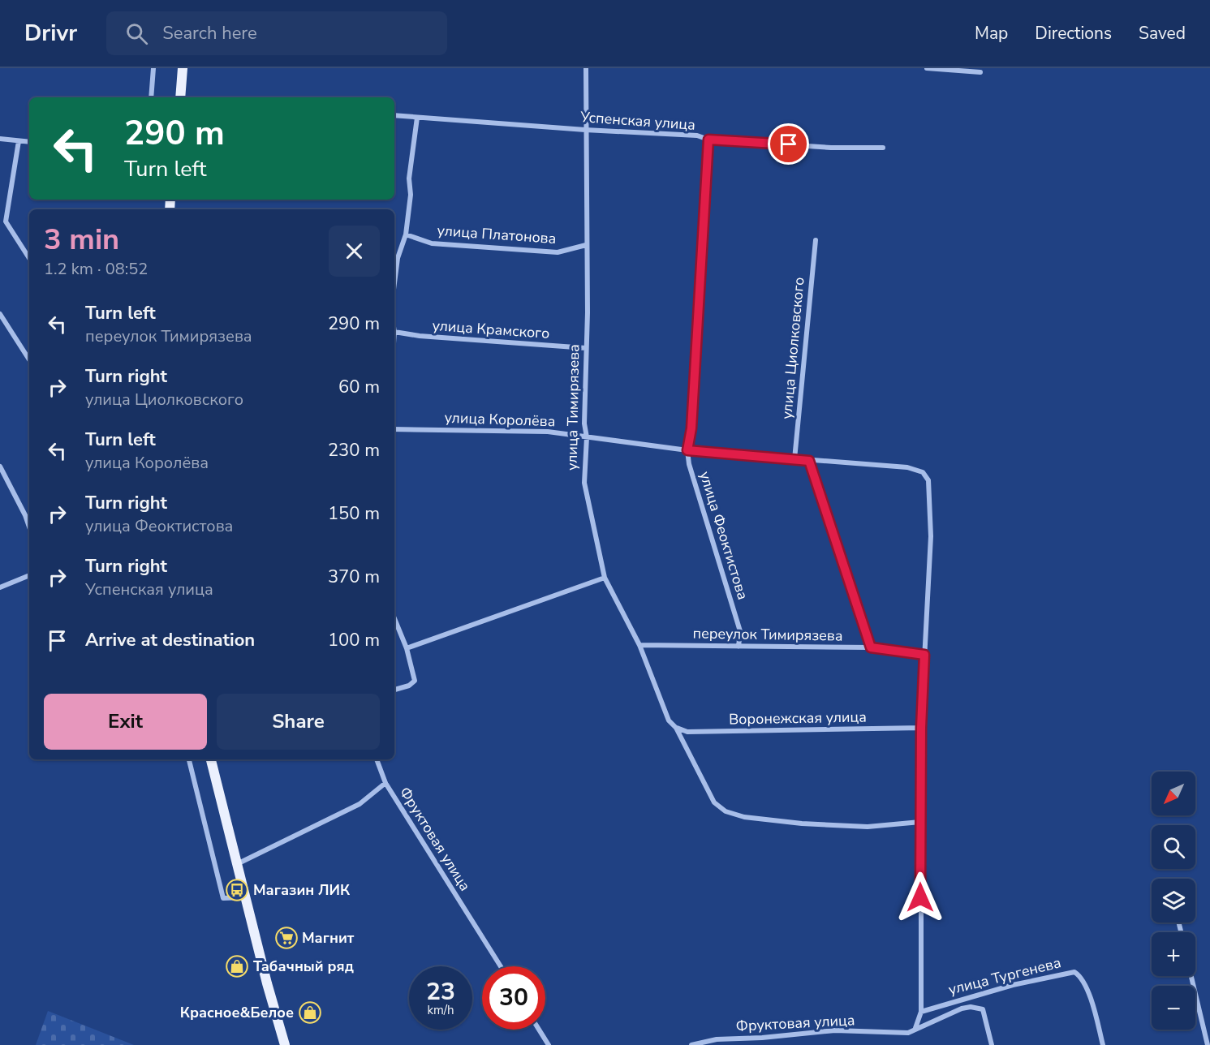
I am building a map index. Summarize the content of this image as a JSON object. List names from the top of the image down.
{
  "streets": {
    "street": [
      "Успенская улица",
      "улица Платонова",
      "улица Крамского",
      "улица Циолковского",
      "улица Тимирязева",
      "улица Королёва",
      "улица Феоктистова",
      "переулок Тимирязева",
      "Воронежская улица",
      "Фруктовая улица",
      "улица Тургенева"
    ]
  },
  "crossings": [
    ["Успенская улица", "улица Тимирязева"],
    ["Успенская улица", "улица Феоктистова"],
    ["улица Платонова", "улица Тимирязева"],
    ["улица Крамского", "улица Тимирязева"],
    ["улица Циолковского", "улица Королёва"],
    ["улица Тимирязева", "улица Королёва"],
    ["улица Тимирязева", "переулок Тимирязева"],
    ["улица Тимирязева", "Воронежская улица"],
    ["улица Королёва", "улица Феоктистова"],
    ["улица Королёва", "переулок Тимирязева"],
    ["улица Феоктистова", "переулок Тимирязева"]
  ],
  "places": {
    "bus stop": ["Магазин ЛИК"],
    "supermarket": ["Магнит"],
    "shop": ["Табачный ряд", "Красное&Белое"]
  },
  "north": "bottom left",
  "page": {
    "header": "Drivr",
    "search": "Search here",
    "nav": ["Map", "Directions", "Saved"],
    "turn": ["290 m", "Turn left"],
    "heading": ["3 min", "1.2 km · 08:52"],
    "list": [
      {
        "name": "Turn left",
        "note": "переулок Тимирязева",
        "value": "290 m"
      },
      {
        "name": "Turn right",
        "note": "улица Циолковского",
        "value": "60 m"
      },
      {
        "name": "Turn left",
        "note": "улица Королёва",
        "value": "230 m"
      },
      {
        "name": "Turn right",
        "note": "улица Феоктистова",
        "value": "150 m"
      },
      {
        "name": "Turn right",
        "note": "Успенская улица",
        "value": "370 m"
      },
      {
        "name": "Arrive at destination",
        "value": "100 m"
      }
    ],
    "buttons": ["Exit", "Share"],
    "map_buttons": ["+", "−"],
    "speed": "23 km/h",
    "limit": "30"
  }
}
